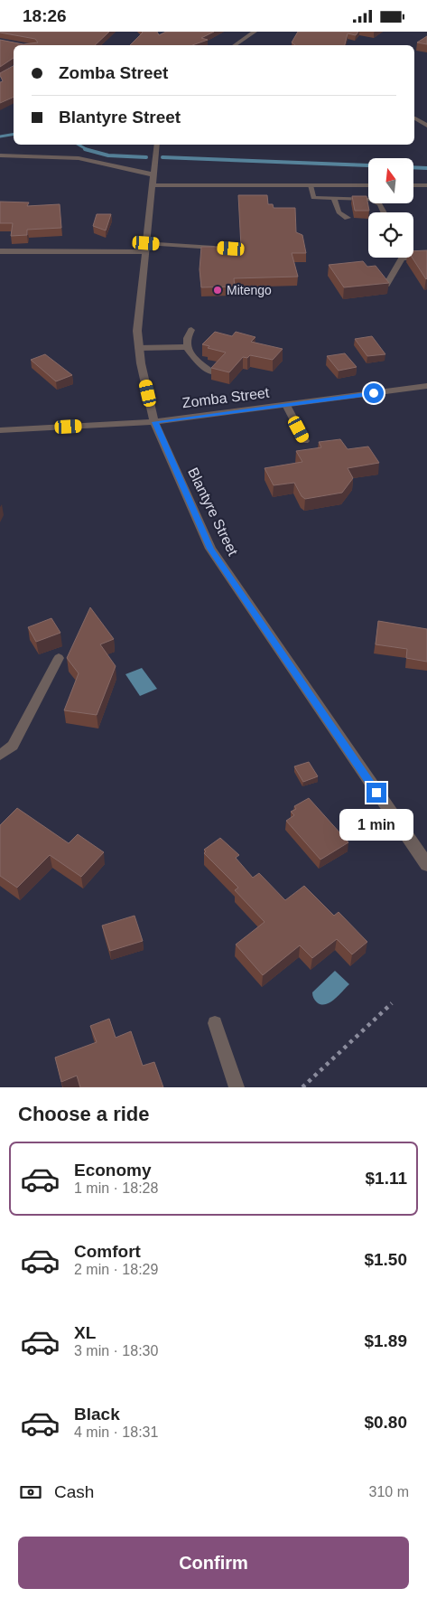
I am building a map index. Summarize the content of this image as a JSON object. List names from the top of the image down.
{
  "streets": {
    "street": ["Zomba Street", "Blantyre Street"]
  },
  "crossings": [
    ["Zomba Street", "Blantyre Street"]
  ],
  "places": ["Mitengo"],
  "north": "top",
  "page": {
    "status": "18:26",
    "banner": ["Zomba Street", "Blantyre Street"],
    "bubble": "1 min",
    "heading": "Choose a ride",
    "list": [
      {
        "name": "Economy",
        "note": "1 min · 18:28",
        "value": "$1.11"
      },
      {
        "name": "Comfort",
        "note": "2 min · 18:29",
        "value": "$1.50"
      },
      {
        "name": "XL",
        "note": "3 min · 18:30",
        "value": "$1.89"
      },
      {
        "name": "Black",
        "note": "4 min · 18:31",
        "value": "$0.80"
      }
    ],
    "pay": ["Cash", "310 m"],
    "buttons": "Confirm"
  }
}
